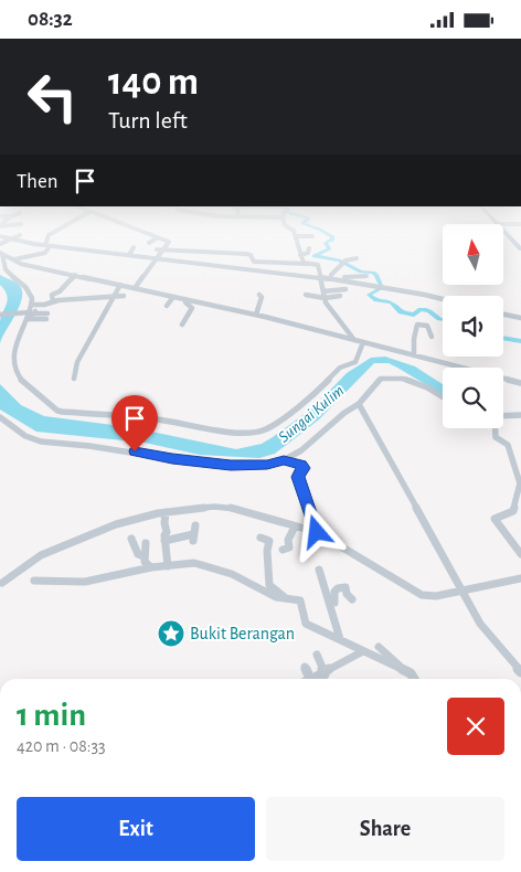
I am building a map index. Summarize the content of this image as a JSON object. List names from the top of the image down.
{
  "water": ["Sungai Kulim"],
  "places": {
    "place": ["Bukit Berangan"]
  },
  "north": "top",
  "page": {
    "status": "08:32",
    "turn": ["140 m", "Turn left"],
    "then": "Then",
    "heading": ["1 min", "420 m · 08:33"],
    "buttons": ["Exit", "Share"]
  }
}
